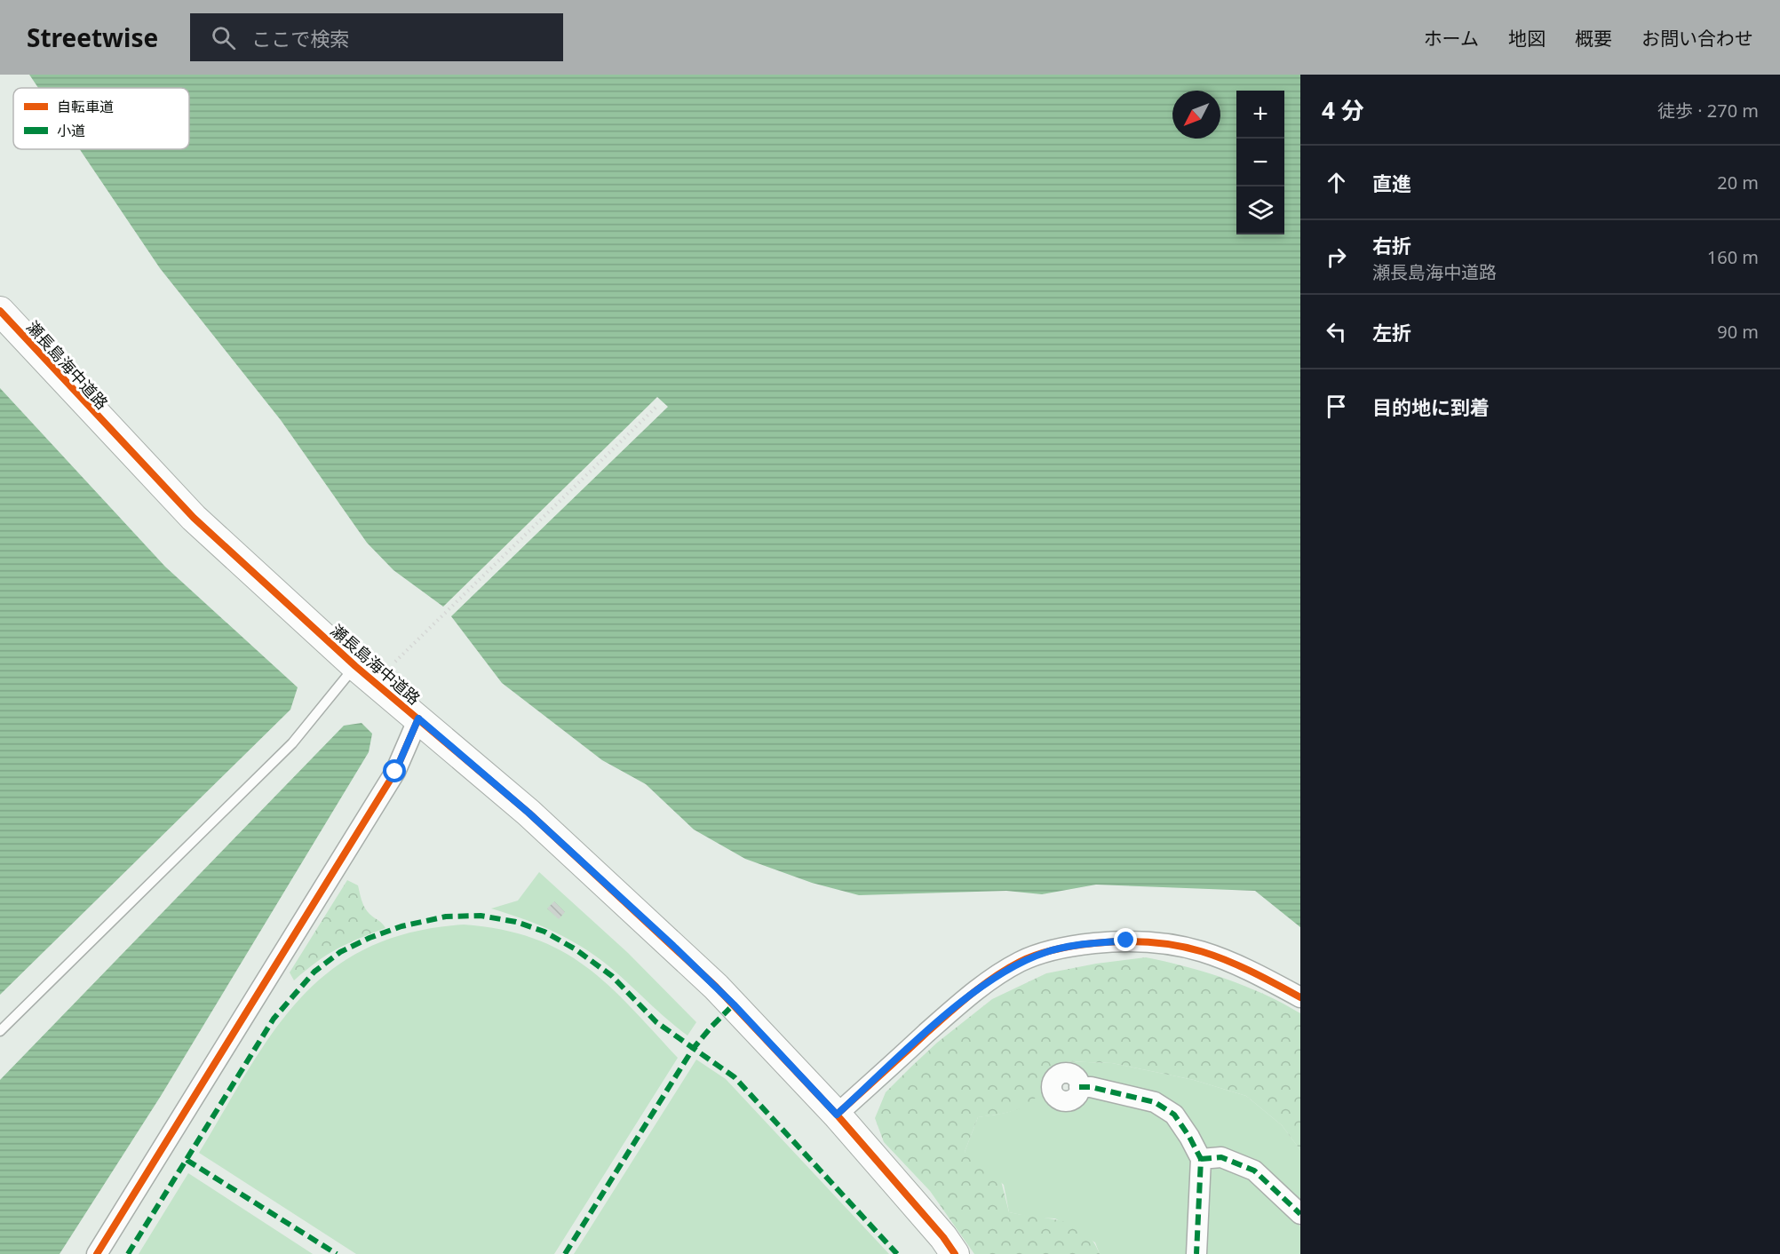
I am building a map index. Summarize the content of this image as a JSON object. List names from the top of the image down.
{
  "streets": {
    "street": ["瀬長島海中道路"]
  },
  "legend": ["自転車道", "小道"],
  "north": "bottom left",
  "page": {
    "header": "Streetwise",
    "search": "ここで検索",
    "nav": [
      "ホーム",
      "地図",
      "概要",
      "お問い合わせ"
    ],
    "heading": ["4 分", "徒歩 · 270 m"],
    "map_buttons": ["+", "−"],
    "list": [
      ["直進", "20 m"],
      ["右折", "瀬長島海中道路", "160 m"],
      ["左折", "90 m"],
      "目的地に到着"
    ]
  }
}
